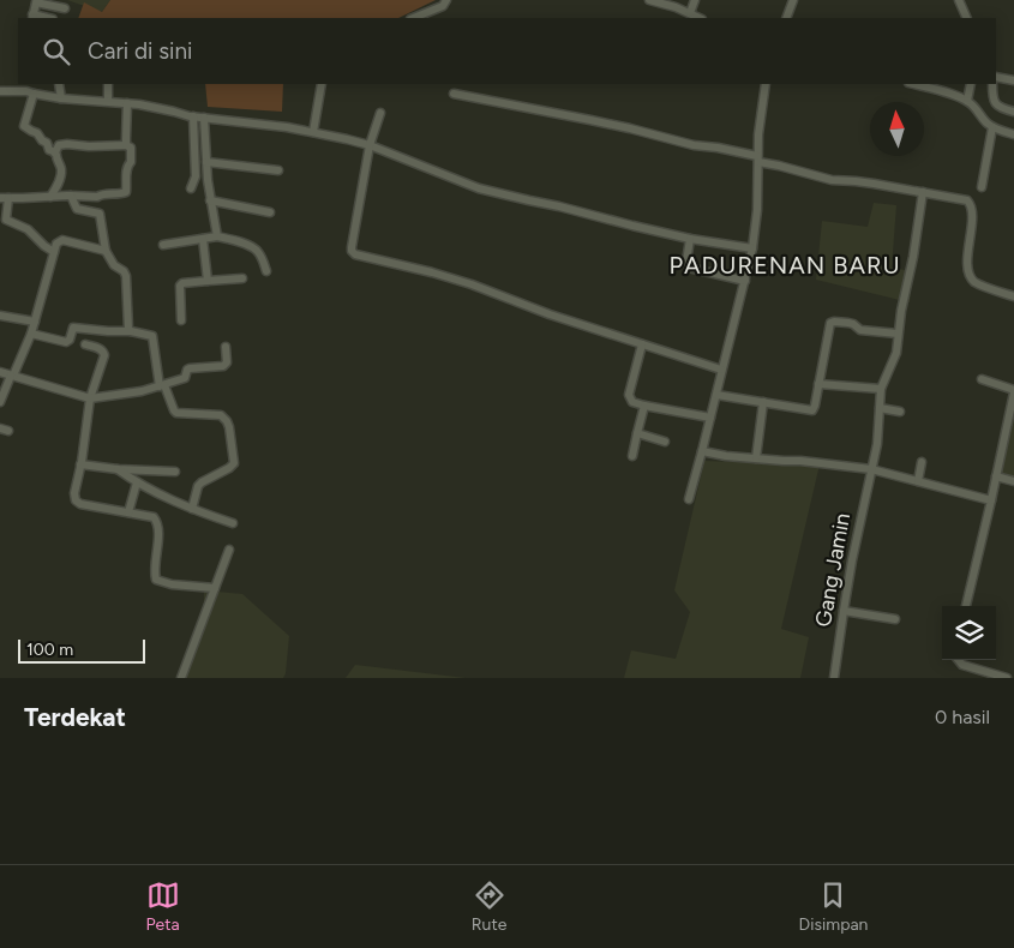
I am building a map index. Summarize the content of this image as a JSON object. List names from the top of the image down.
{
  "streets": {
    "street": ["Gang Jamin"]
  },
  "districts": ["PADURENAN BARU"],
  "scale_bar": "100 m",
  "north": "top",
  "page": {
    "search": "Cari di sini",
    "scale": "100 m",
    "heading": ["Terdekat", "0 hasil"],
    "nav": ["Peta", "Rute", "Disimpan"]
  }
}
